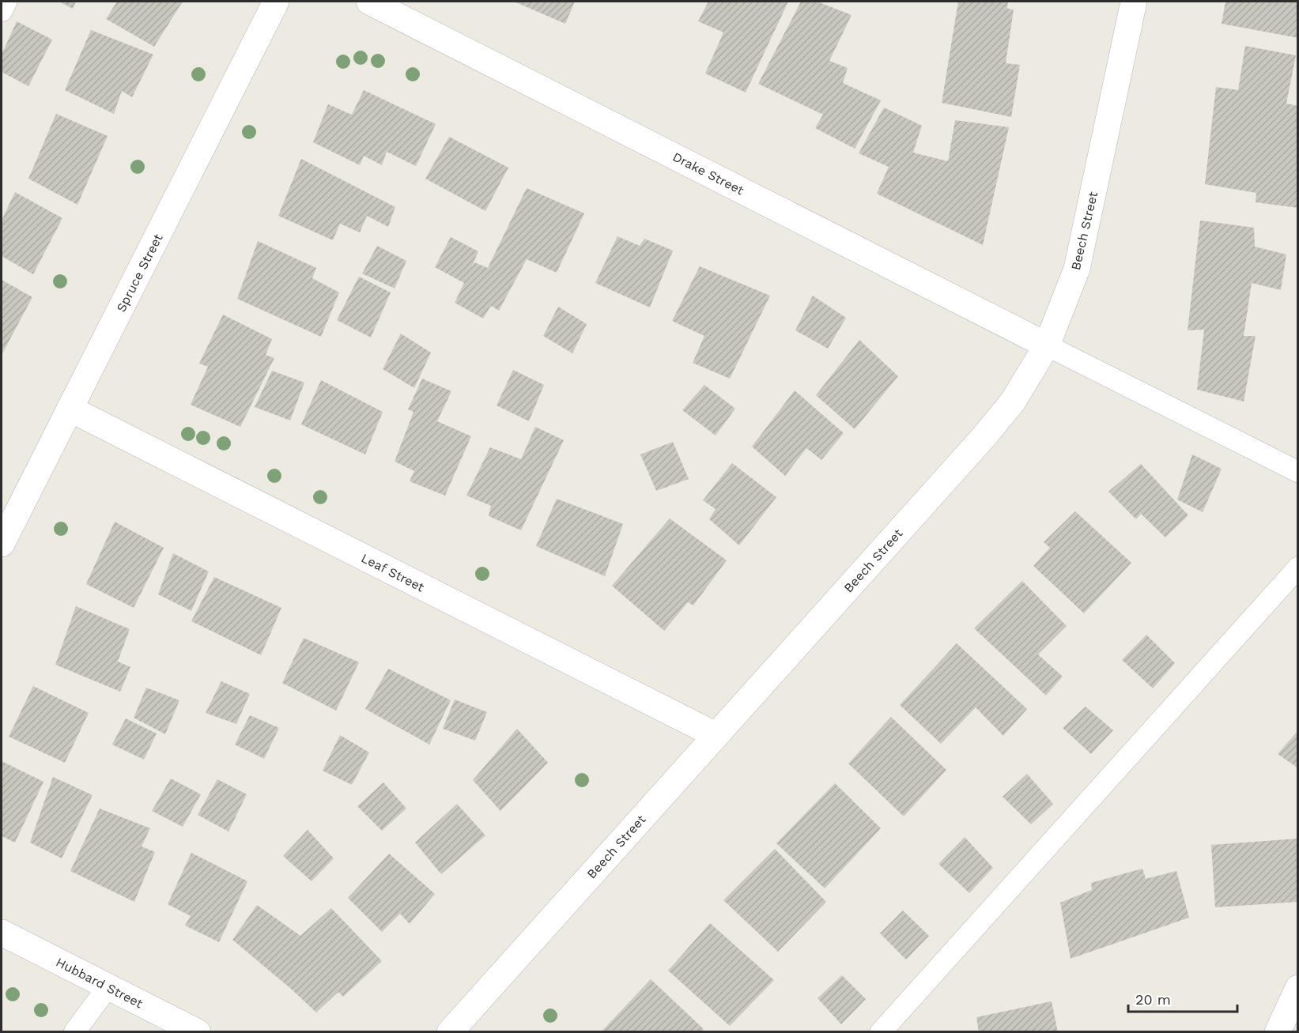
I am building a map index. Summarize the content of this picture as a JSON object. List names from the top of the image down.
{
  "streets": {
    "street": [
      "Drake Street",
      "Beech Street",
      "Spruce Street",
      "Leaf Street",
      "Hubbard Street"
    ]
  },
  "crossings": [
    ["Drake Street", "Beech Street"],
    ["Beech Street", "Leaf Street"],
    ["Spruce Street", "Leaf Street"]
  ],
  "scale_bar": "20 m"
}
